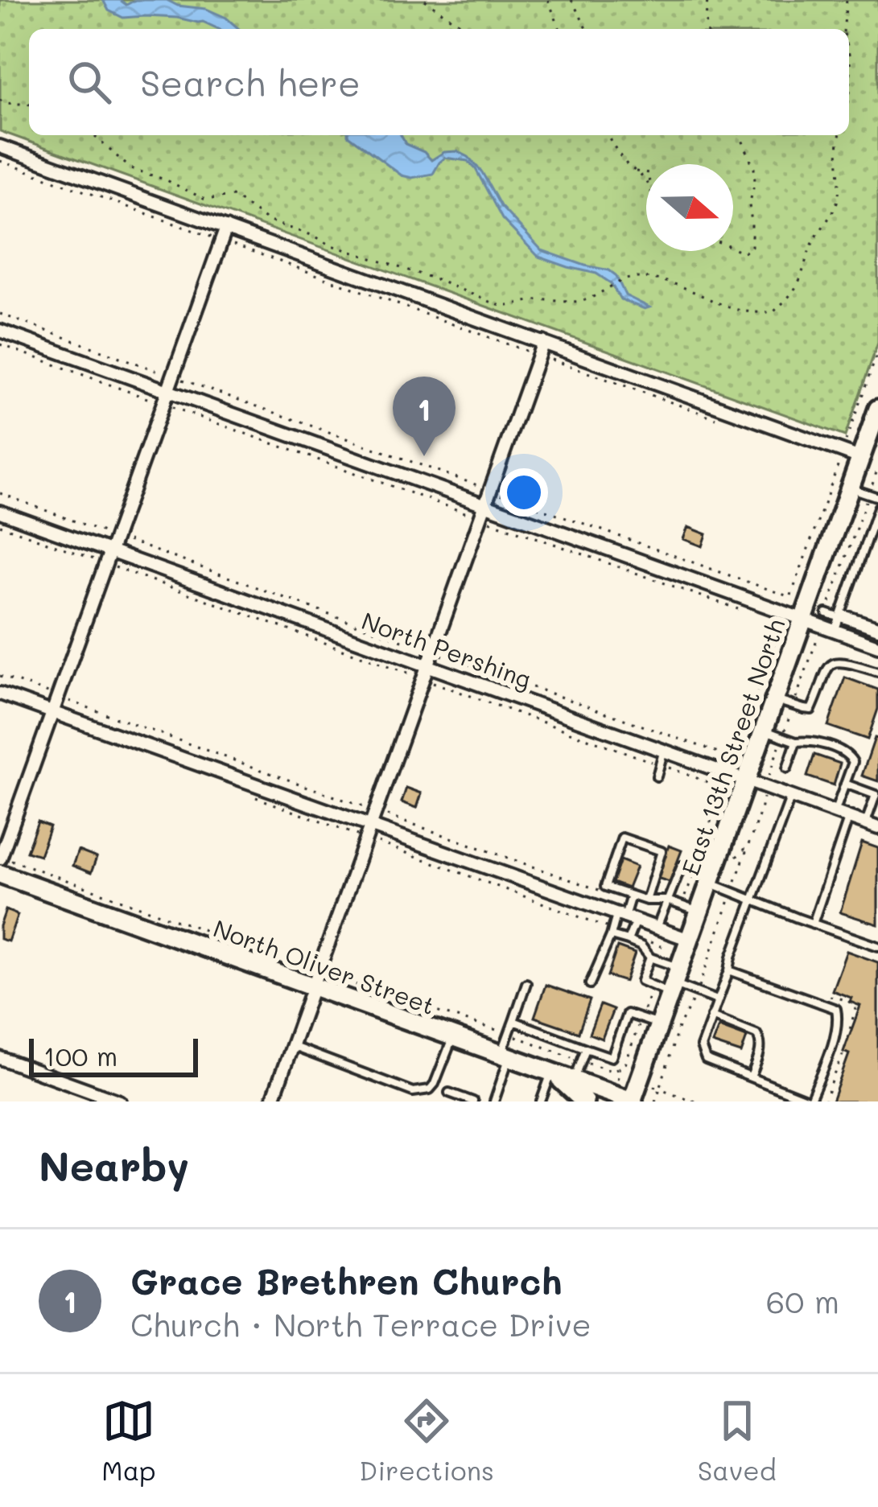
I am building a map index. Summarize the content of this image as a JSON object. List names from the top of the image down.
{
  "streets": {
    "main road": ["East 13th Street North", "North Oliver Street"],
    "street": ["North Pershing"]
  },
  "crossings": [
    ["North Pershing", "East 13th Street North"],
    ["East 13th Street North", "North Oliver Street"]
  ],
  "scale_bar": "100 m",
  "north": "right",
  "page": {
    "search": "Search here",
    "pins": "1",
    "scale": "100 m",
    "heading": "Nearby",
    "list": [
      {
        "mark": "1",
        "name": "Grace Brethren Church",
        "note": "Church · North Terrace Drive",
        "value": "60 m"
      }
    ],
    "nav": ["Map", "Directions", "Saved"]
  }
}
